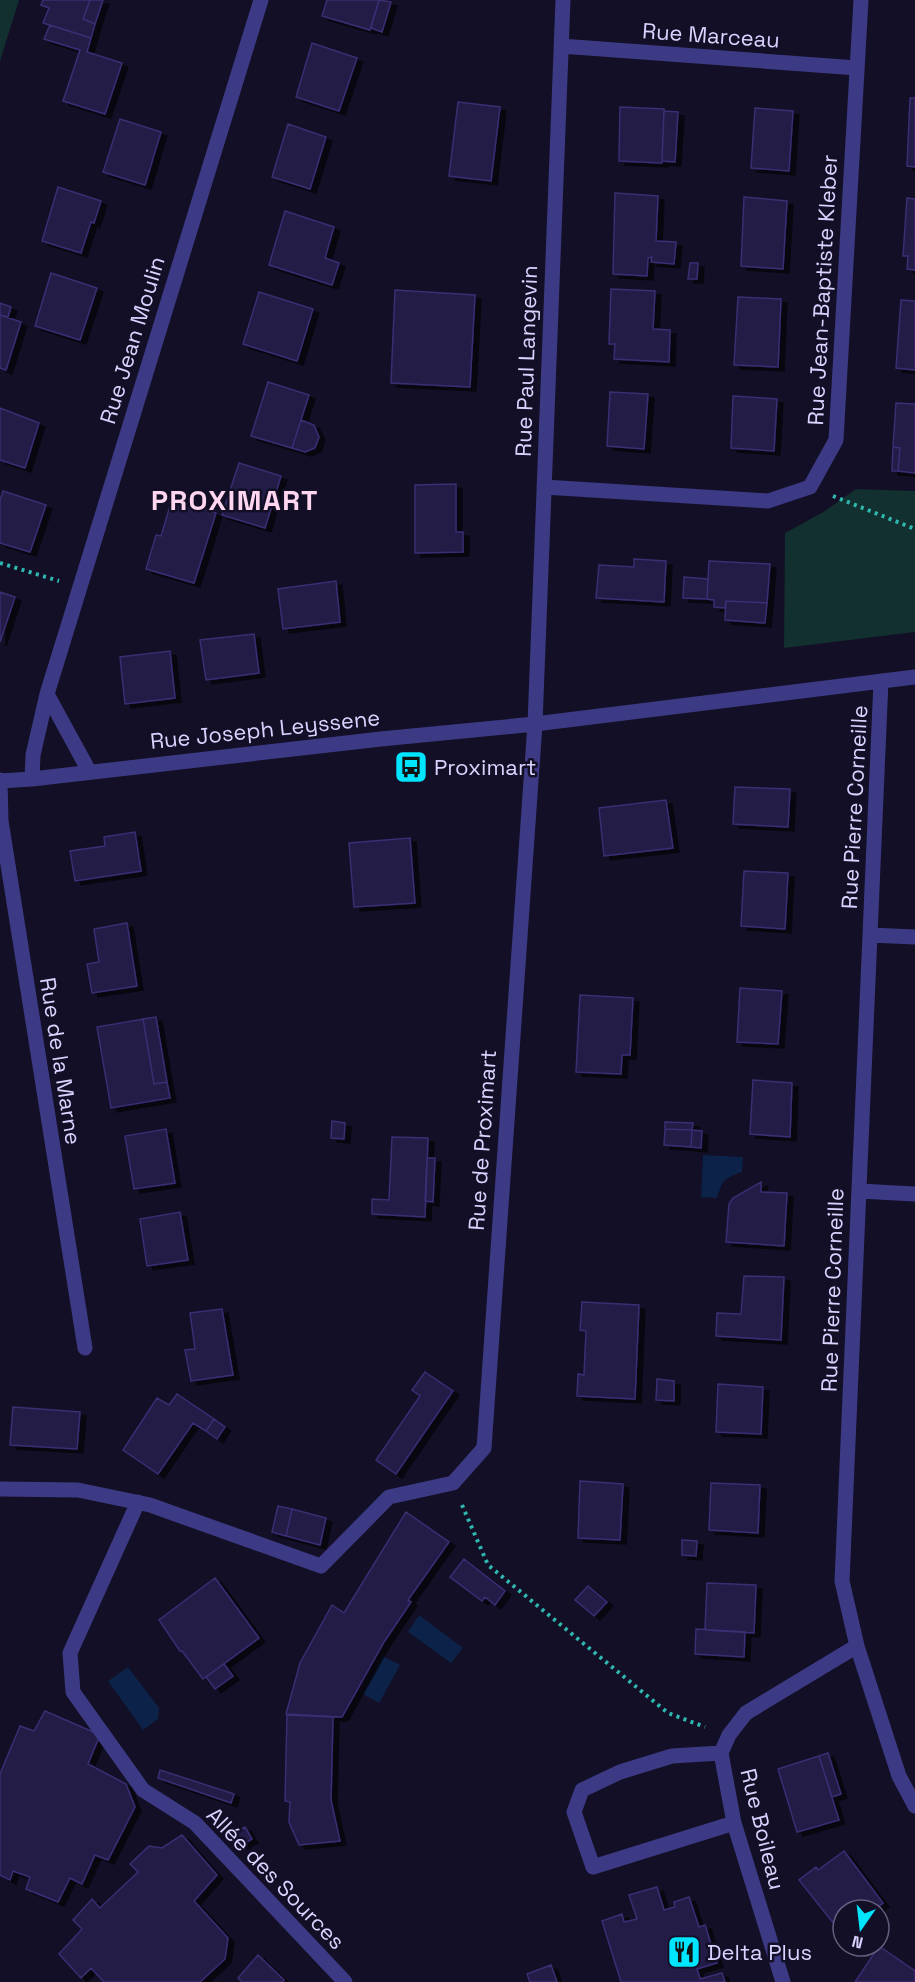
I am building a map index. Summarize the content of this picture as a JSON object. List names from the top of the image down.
{
  "streets": {
    "street": [
      "Rue Marceau",
      "Rue Jean-Baptiste Kleber",
      "Rue Jean Moulin",
      "Rue Paul Langevin",
      "Rue Joseph Leyssene",
      "Rue Pierre Corneille",
      "Rue de la Marne",
      "Rue de Proximart",
      "Rue Boileau",
      "Allée des Sources"
    ]
  },
  "crossings": [
    ["Rue Marceau", "Rue Jean-Baptiste Kleber"],
    ["Rue Marceau", "Rue Paul Langevin"],
    ["Rue Jean Moulin", "Rue Joseph Leyssene"],
    ["Rue Paul Langevin", "Rue Joseph Leyssene"],
    ["Rue Paul Langevin", "Rue de Proximart"],
    ["Rue Joseph Leyssene", "Rue Pierre Corneille"],
    ["Rue Joseph Leyssene", "Rue de la Marne"],
    ["Rue Joseph Leyssene", "Rue de Proximart"],
    ["Rue Pierre Corneille", "Rue Boileau"]
  ],
  "districts": ["PROXIMART"],
  "places": {
    "bus stop": ["Proximart"],
    "restaurant": ["Delta Plus"]
  },
  "north": "bottom"
}
